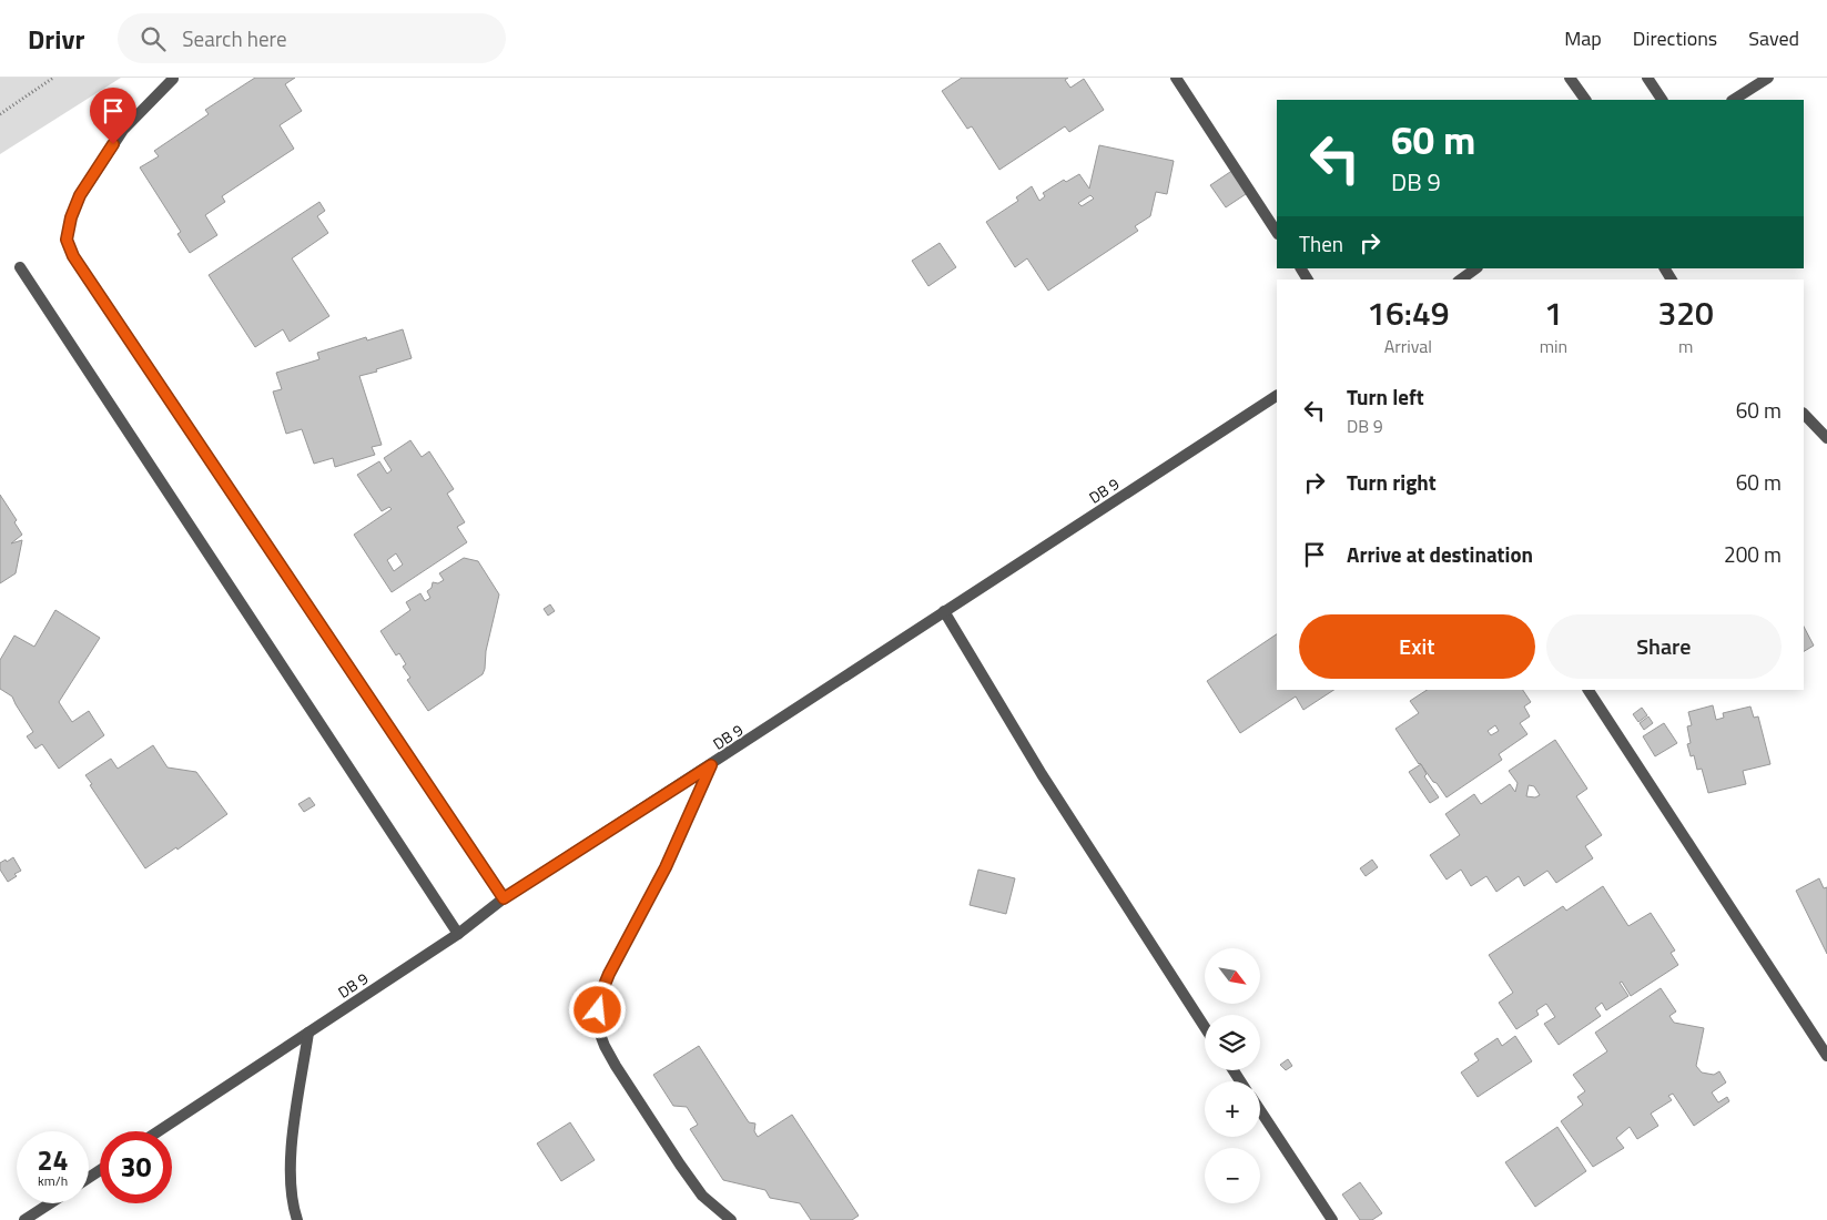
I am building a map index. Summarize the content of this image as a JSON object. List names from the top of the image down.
{
  "streets": {
    "street": ["DB 9"]
  },
  "north": "bottom right",
  "page": {
    "header": "Drivr",
    "search": "Search here",
    "nav": ["Map", "Directions", "Saved"],
    "turn": ["60 m", "DB 9"],
    "then": "Then",
    "eta": [
      "16:49",
      "Arrival",
      "1",
      "min",
      "320",
      "m"
    ],
    "list": [
      {
        "name": "Turn left",
        "note": "DB 9",
        "value": "60 m"
      },
      {
        "name": "Turn right",
        "value": "60 m"
      },
      {
        "name": "Arrive at destination",
        "value": "200 m"
      }
    ],
    "buttons": ["Exit", "Share"],
    "map_buttons": ["+", "−"],
    "speed": "24 km/h",
    "limit": "30"
  }
}
